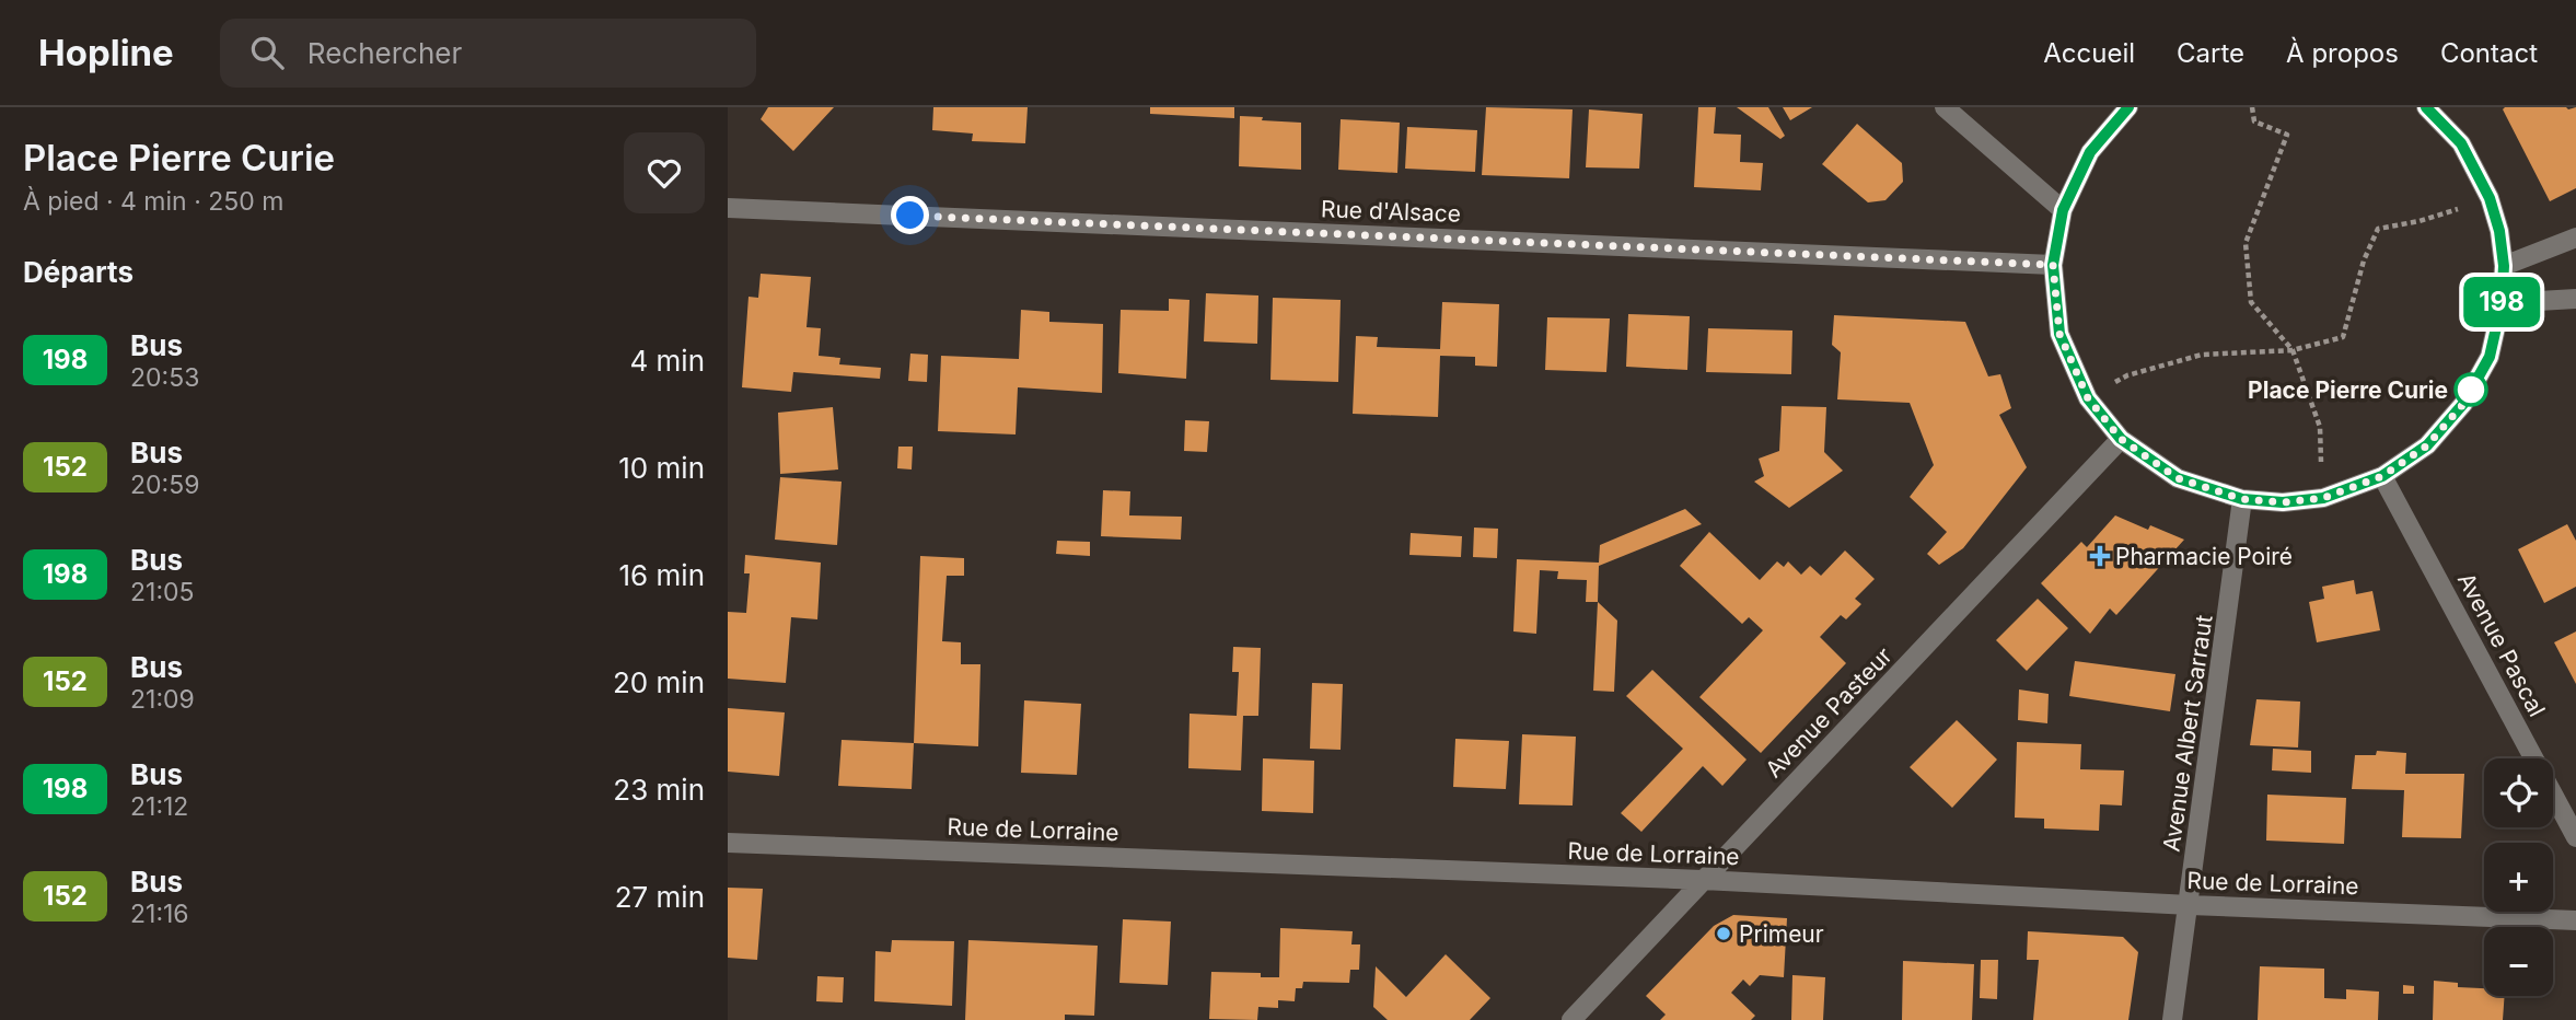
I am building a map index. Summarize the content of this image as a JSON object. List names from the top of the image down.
{
  "streets": {
    "street": [
      "Rue d'Alsace",
      "Avenue Pascal",
      "Avenue Pasteur",
      "Avenue Albert Sarraut",
      "Rue de Lorraine"
    ]
  },
  "crossings": [
    ["Avenue Pasteur", "Rue de Lorraine"],
    ["Avenue Albert Sarraut", "Rue de Lorraine"]
  ],
  "places": {
    "other": ["Place Pierre Curie", "Primeur"],
    "health": ["Pharmacie Poiré"]
  },
  "lines": ["bus line 198"],
  "page": {
    "header": "Hopline",
    "search": "Rechercher",
    "nav": [
      "Accueil",
      "Carte",
      "À propos",
      "Contact"
    ],
    "heading": [
      ["Place Pierre Curie", "À pied · 4 min · 250 m"],
      "Départs"
    ],
    "on_map": "198",
    "list": [
      {
        "mark": "198",
        "name": "Bus",
        "note": "20:53",
        "value": "4 min"
      },
      {
        "mark": "152",
        "name": "Bus",
        "note": "20:59",
        "value": "10 min"
      },
      {
        "mark": "198",
        "name": "Bus",
        "note": "21:05",
        "value": "16 min"
      },
      {
        "mark": "152",
        "name": "Bus",
        "note": "21:09",
        "value": "20 min"
      },
      {
        "mark": "198",
        "name": "Bus",
        "note": "21:12",
        "value": "23 min"
      },
      {
        "mark": "152",
        "name": "Bus",
        "note": "21:16",
        "value": "27 min"
      }
    ],
    "map_buttons": ["+", "−"]
  }
}
